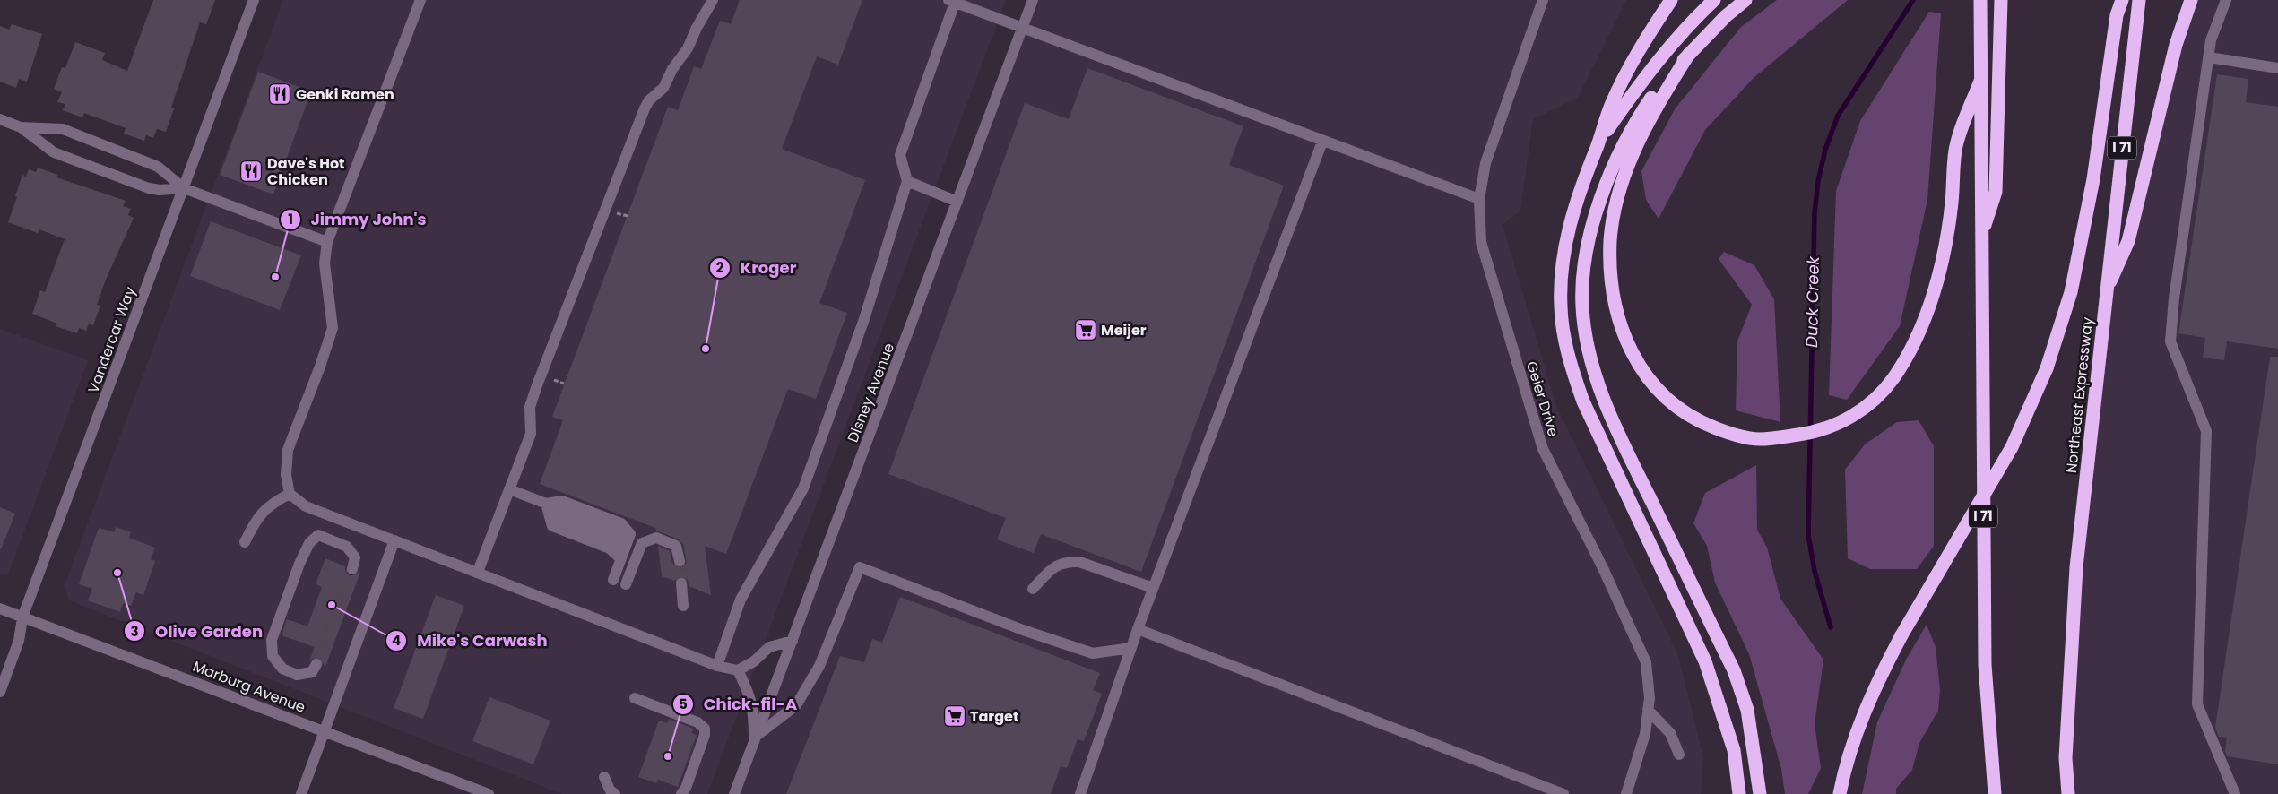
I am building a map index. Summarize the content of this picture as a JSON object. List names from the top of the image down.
{
  "streets": {
    "highway": ["I 71", "Northeast Expressway"],
    "street": [
      "Vandercar Way",
      "Disney Avenue",
      "Geier Drive",
      "Marburg Avenue"
    ]
  },
  "crossings": [
    ["Vandercar Way", "Marburg Avenue"]
  ],
  "water": ["Duck Creek"],
  "places": {
    "restaurant": ["Genki Ramen", "Dave's Hot Chicken"],
    "other": [
      "Jimmy John's",
      "Kroger",
      "Olive Garden",
      "Mike's Carwash",
      "Chick-fil-A"
    ],
    "supermarket": ["Meijer", "Target"]
  }
}
